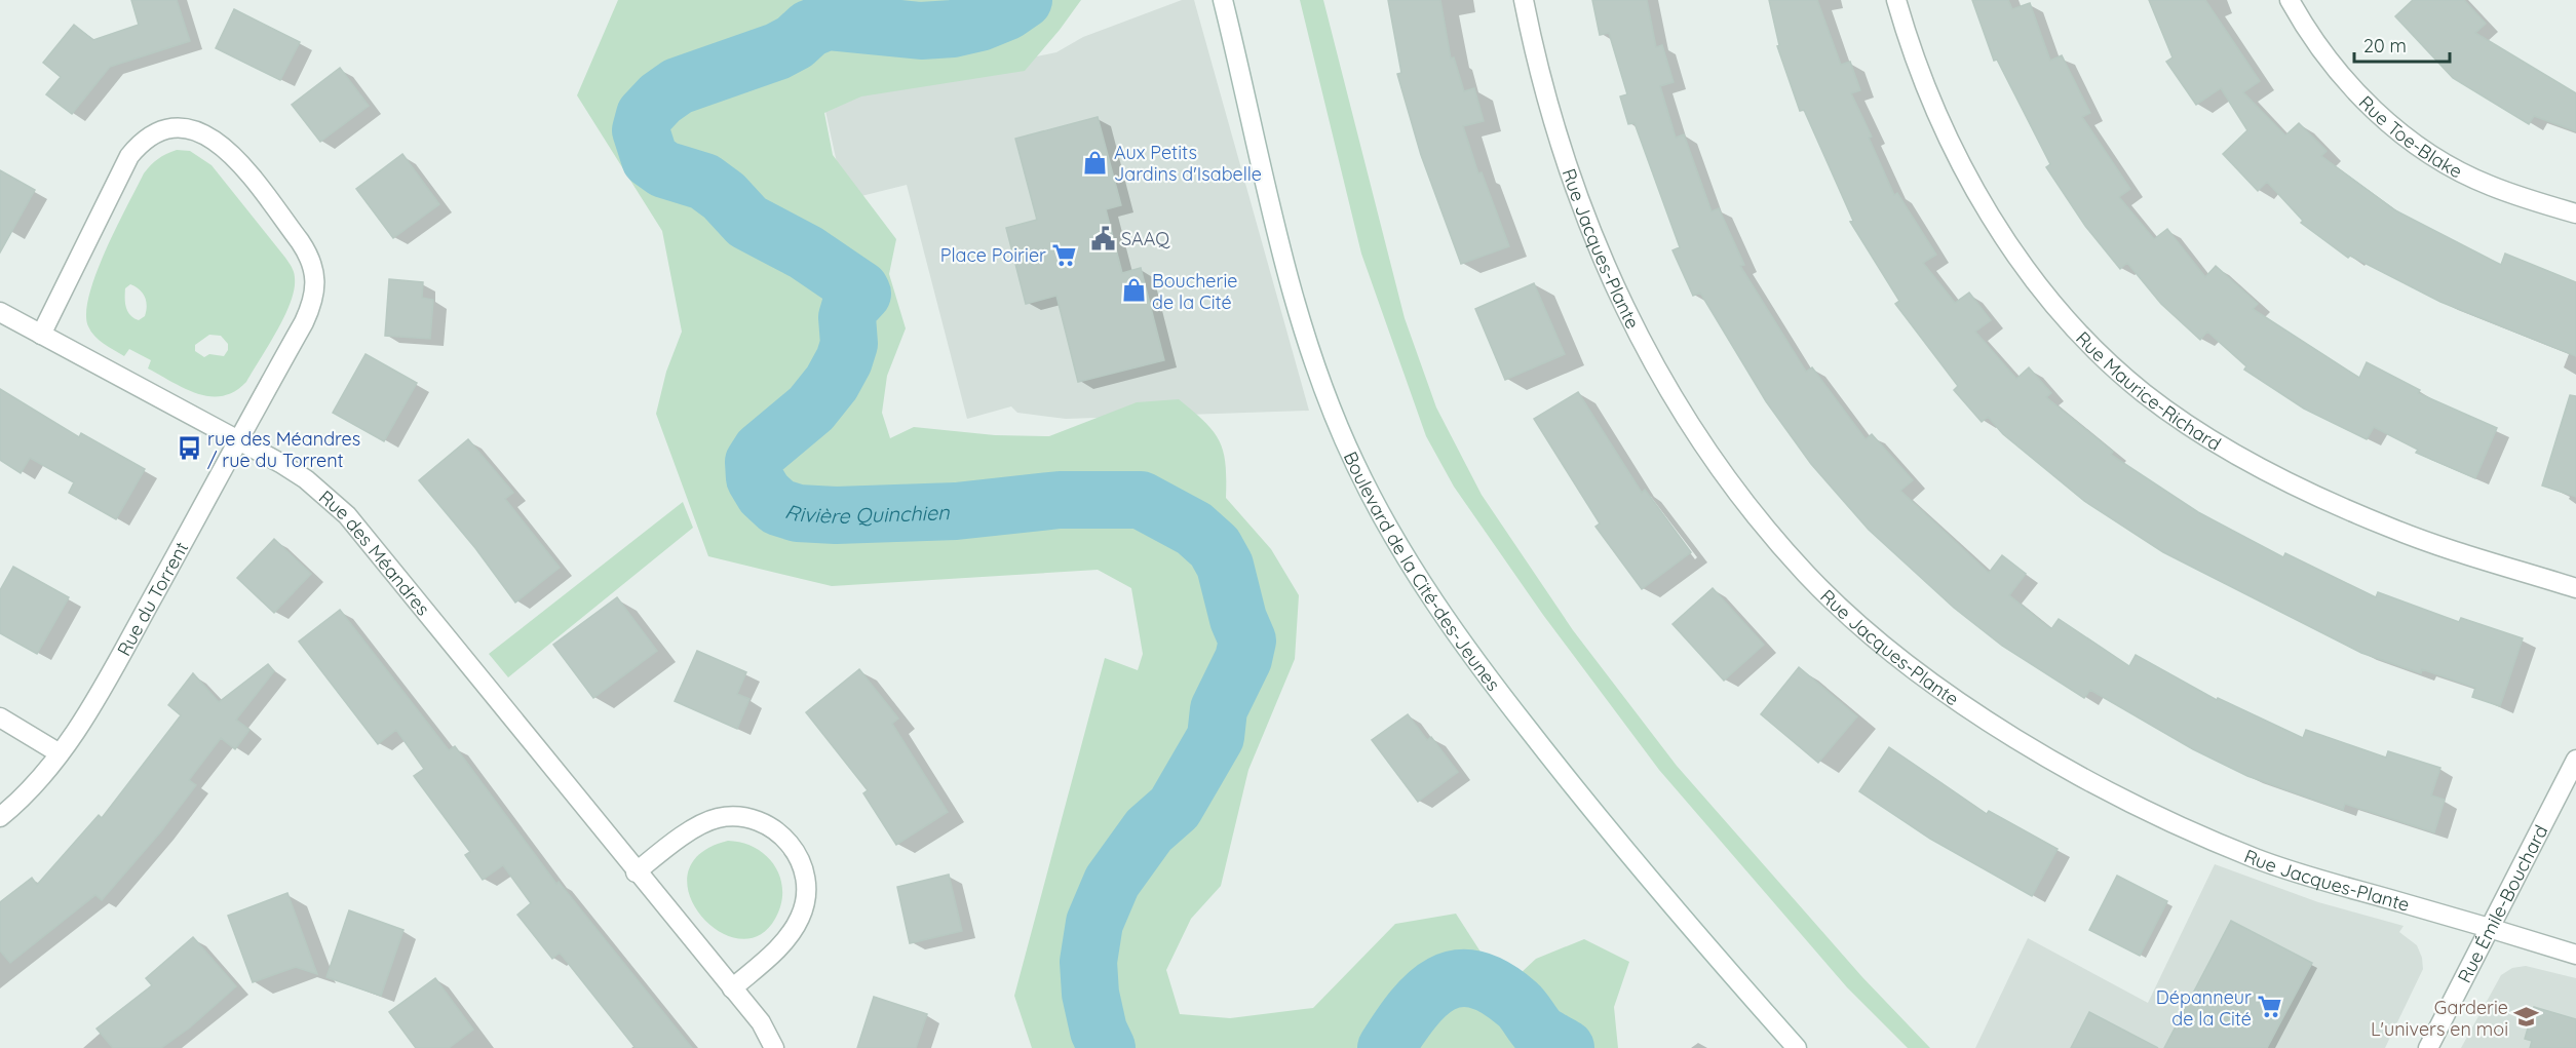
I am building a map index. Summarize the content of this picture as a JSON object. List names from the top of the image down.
{
  "streets": {
    "street": [
      "Rue Toe-Blake",
      "Rue Jacques-Plante",
      "Rue Maurice-Richard",
      "Rue des Méandres",
      "Boulevard de la Cité-des-Jeunes",
      "Rue du Torrent",
      "Rue Émile-Bouchard"
    ]
  },
  "crossings": [
    ["Rue Jacques-Plante", "Rue Émile-Bouchard"],
    ["Rue des Méandres", "Rue du Torrent"]
  ],
  "water": ["Rivière Quinchien"],
  "places": {
    "shop": ["Aux Petits Jardins d'Isabelle", "Boucherie de la Cité"],
    "public building": ["SAAQ"],
    "supermarket": ["Place Poirier", "Dépanneur de la Cité"],
    "bus stop": ["rue des Méandres / rue du Torrent"],
    "school or university": ["Garderie L'univers en moi"]
  },
  "scale_bar": "20 m"
}
